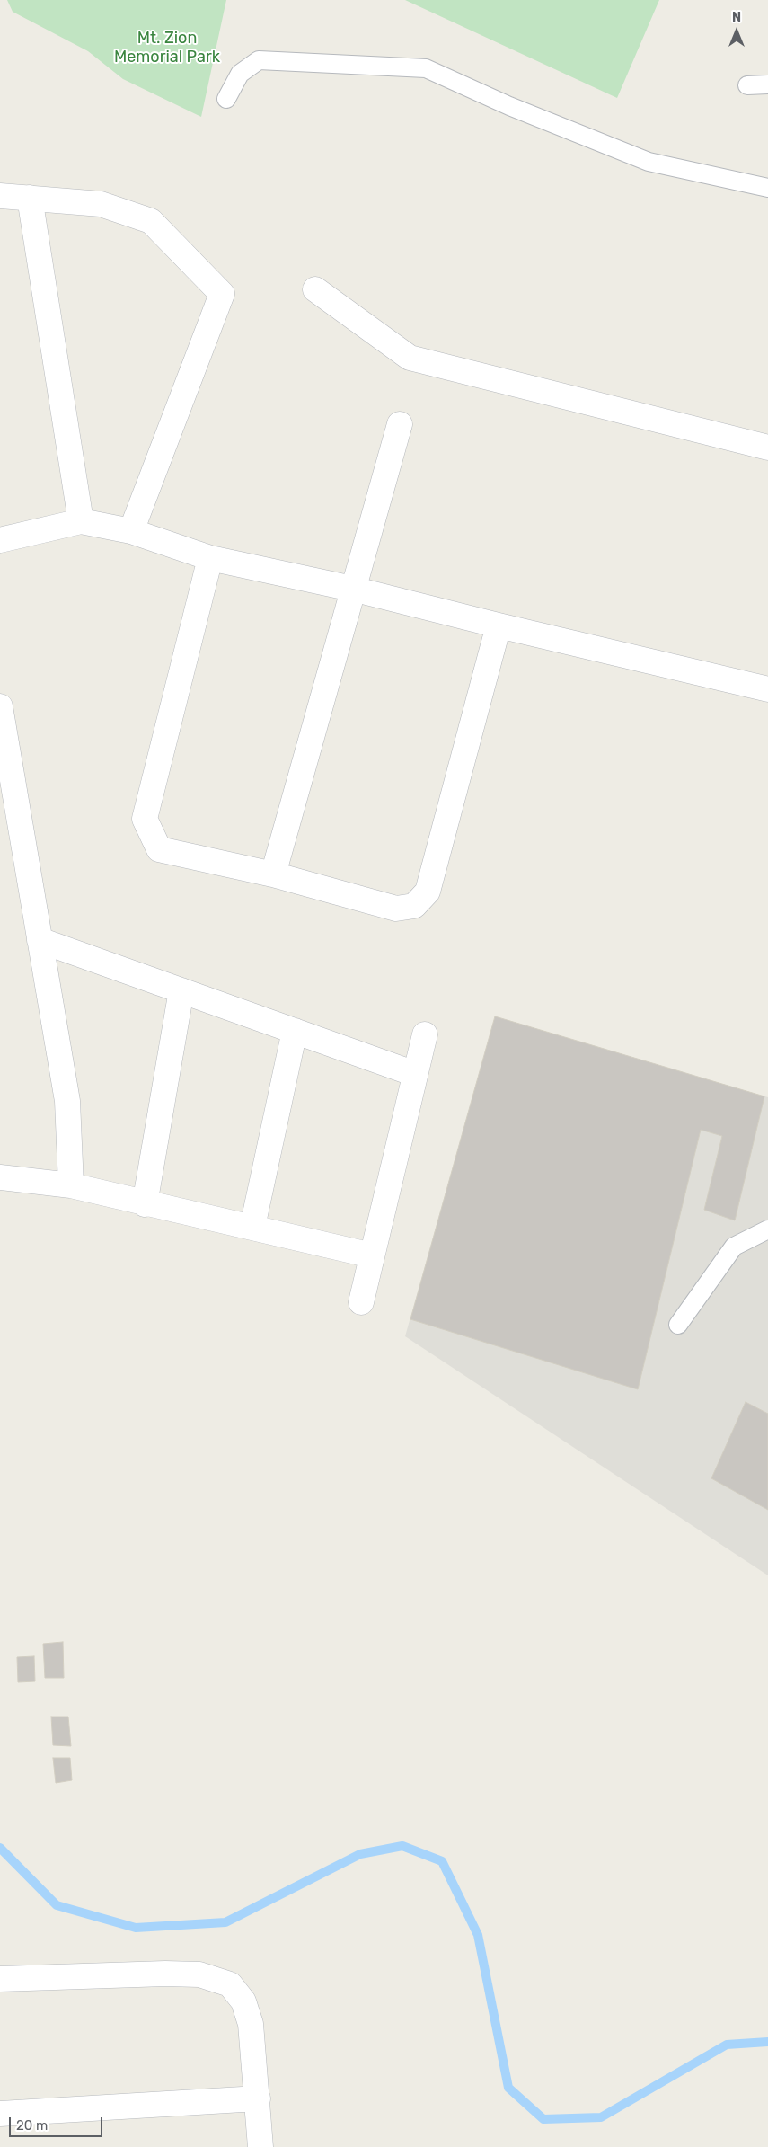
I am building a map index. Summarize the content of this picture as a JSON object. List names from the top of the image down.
{
  "parks": ["Mt. Zion Memorial Park"],
  "scale_bar": "20 m",
  "north": "top"
}
